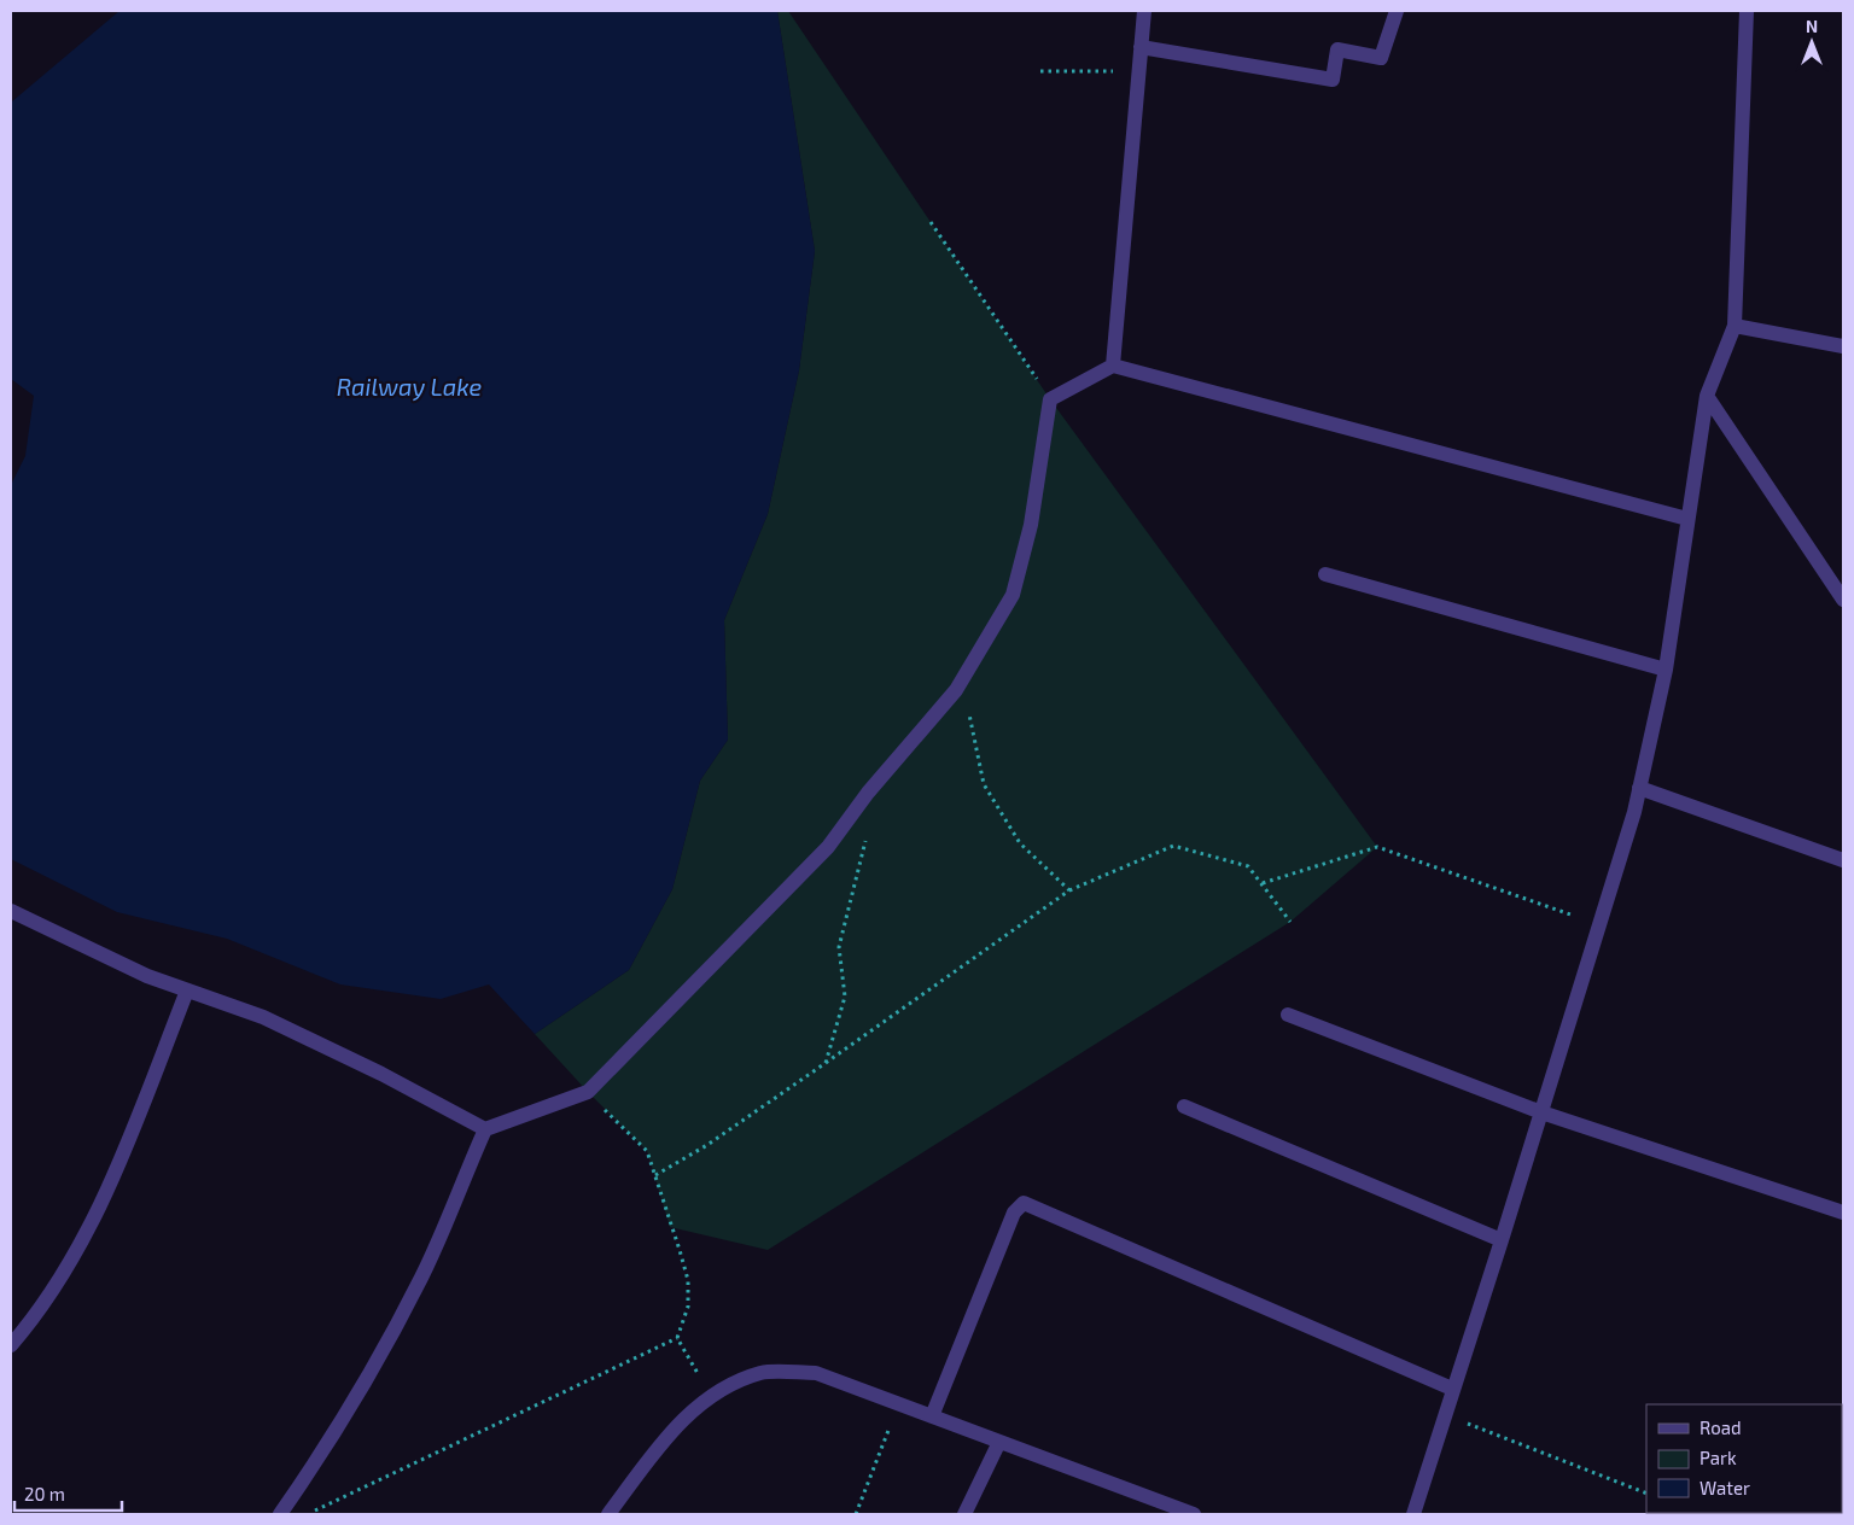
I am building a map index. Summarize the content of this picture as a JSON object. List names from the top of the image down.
{
  "water": ["Railway Lake"],
  "legend": ["Road", "Park", "Water"],
  "scale_bar": "20 m",
  "north": "top"
}
